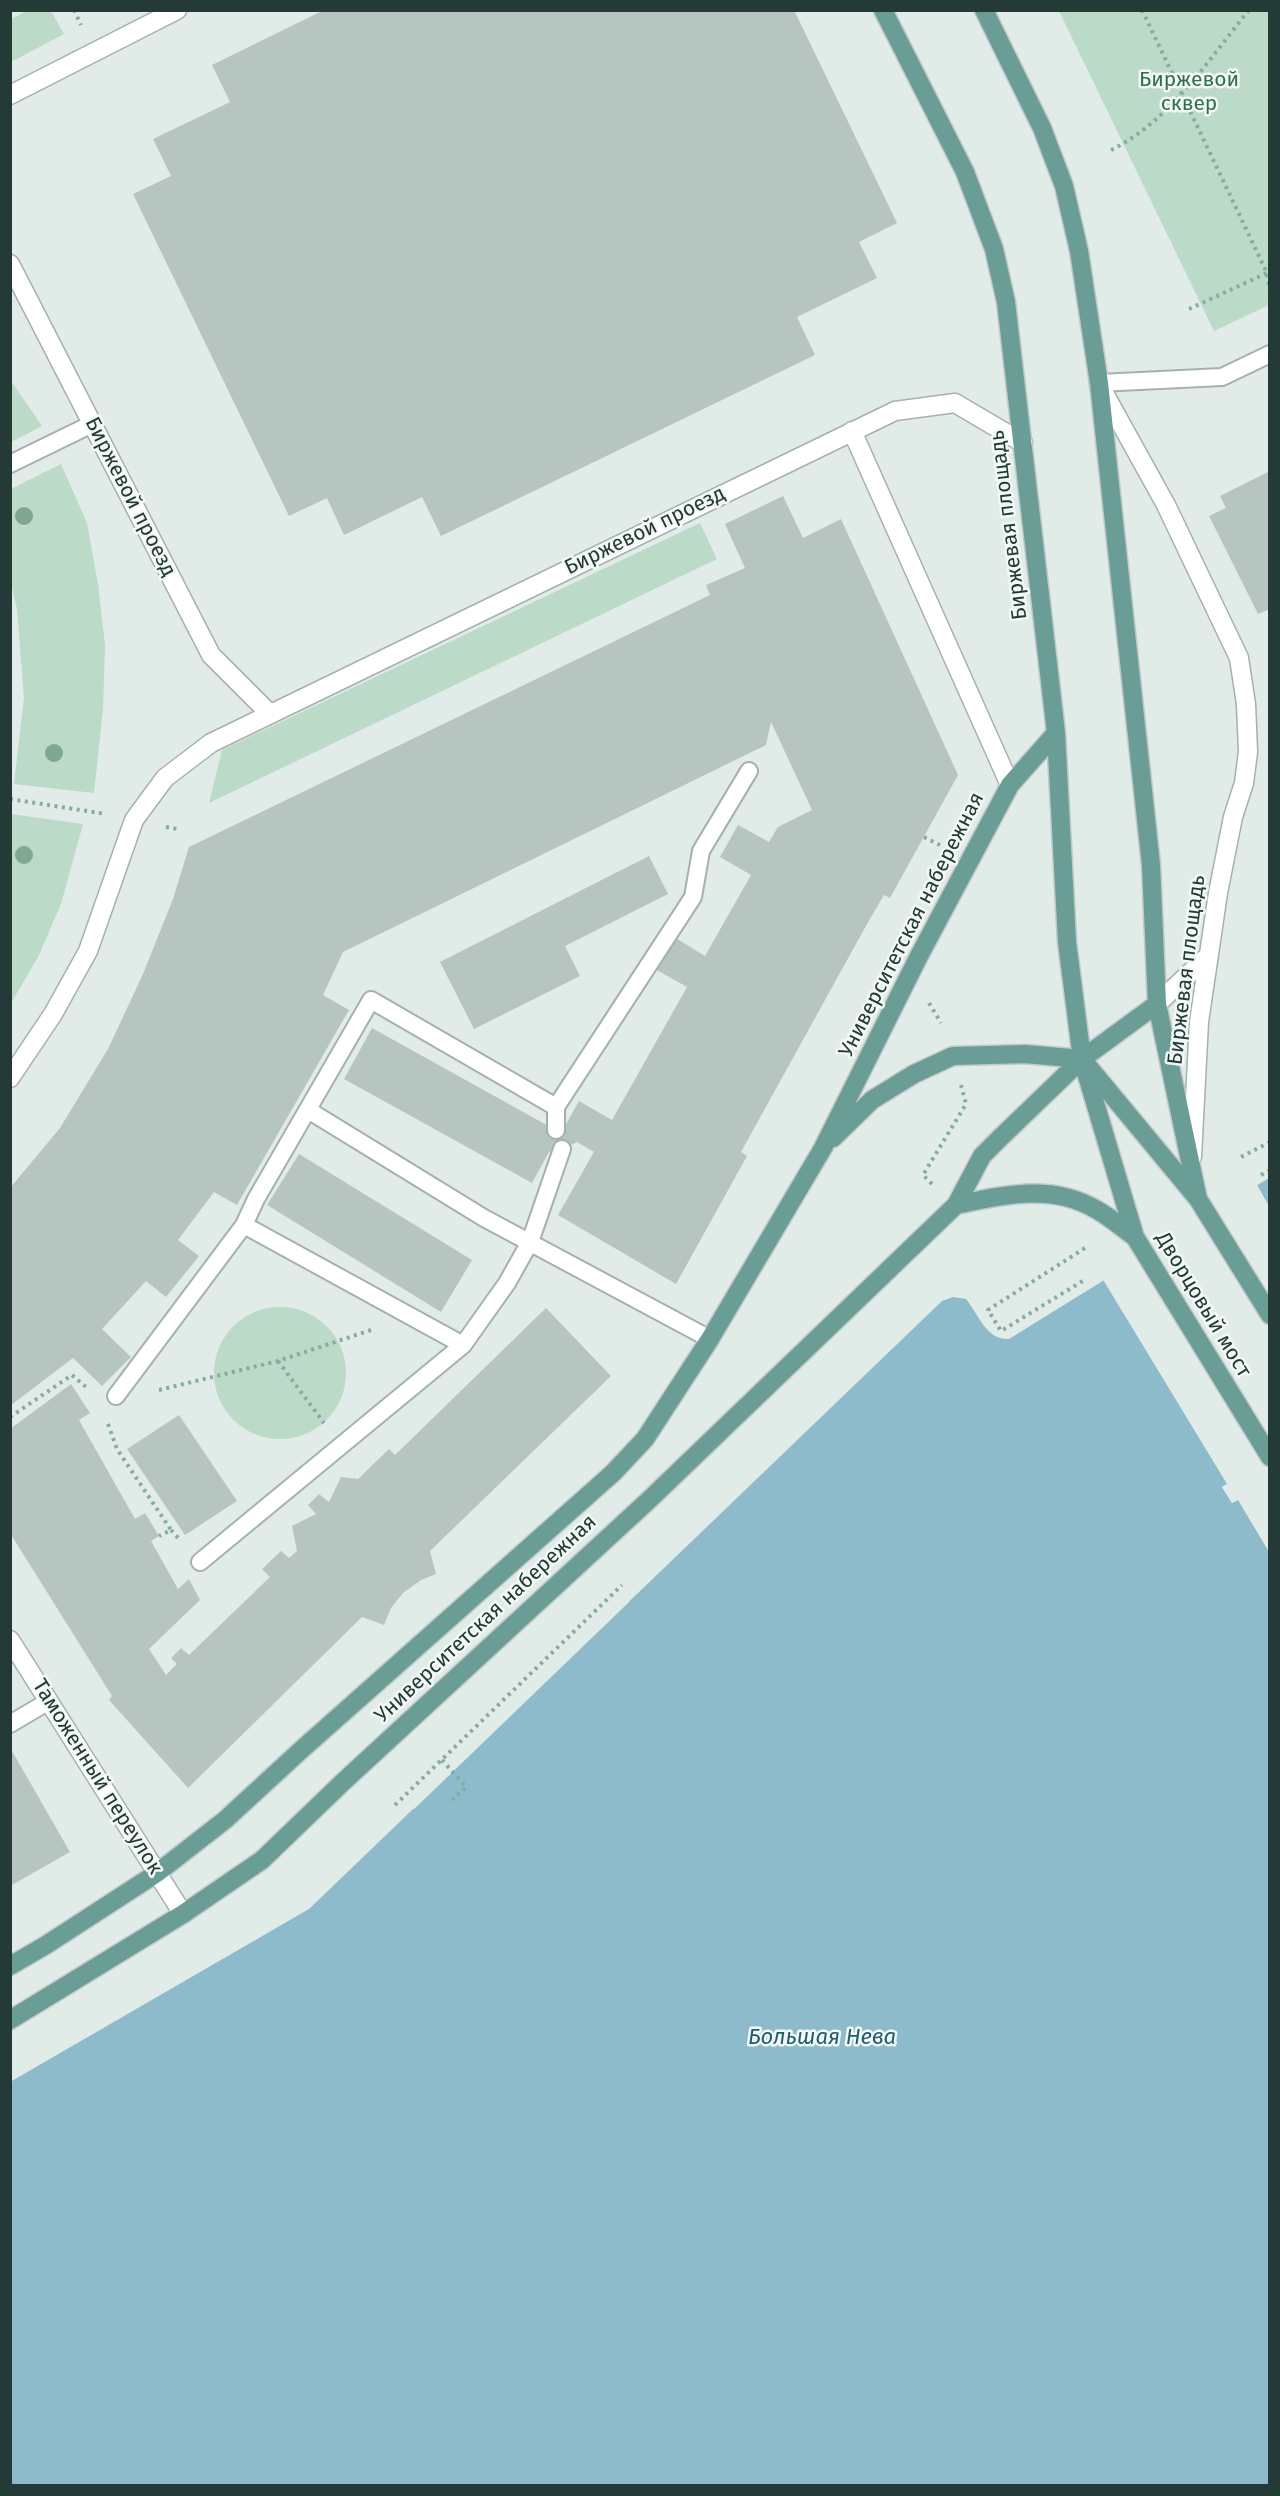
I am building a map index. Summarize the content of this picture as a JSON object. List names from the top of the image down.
{
  "streets": {
    "main road": ["Биржевая площадь", "Университетская набережная", "Дворцовый мост"],
    "street": ["Биржевой проезд", "Таможенный переулок"]
  },
  "crossings": [
    ["Биржевой проезд", "Биржевая площадь"],
    ["Биржевая площадь", "Университетская набережная"],
    ["Биржевая площадь", "Дворцовый мост"],
    ["Университетская набережная", "Таможенный переулок"]
  ],
  "water": ["Большая Нева"],
  "parks": ["Биржевой сквер"]
}
